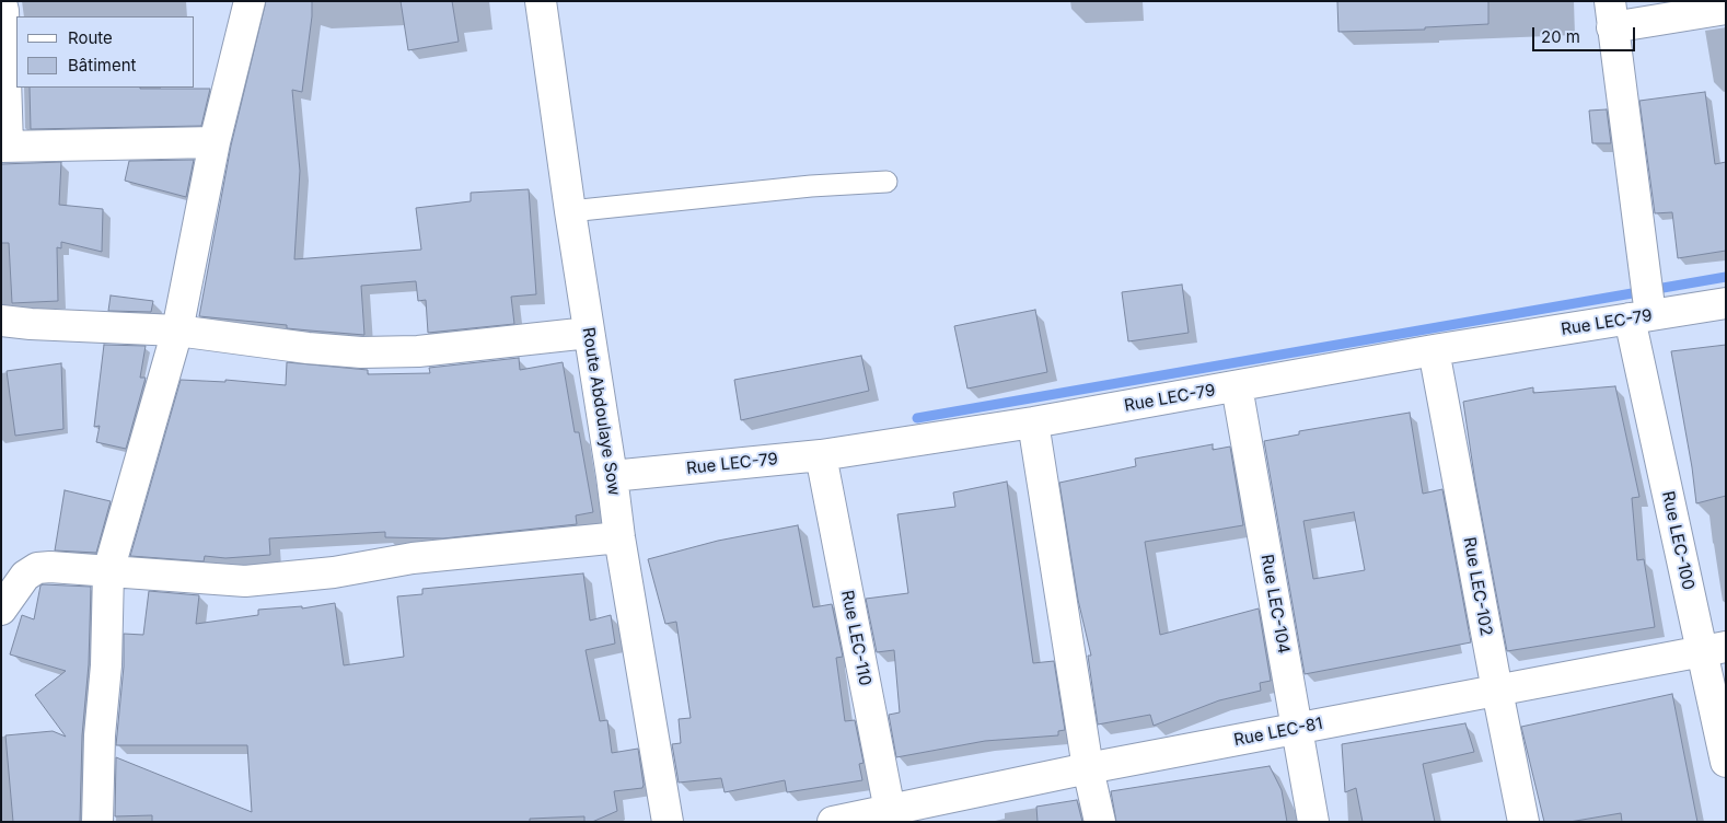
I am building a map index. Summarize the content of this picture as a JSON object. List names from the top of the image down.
{
  "streets": {
    "street": [
      "Rue LEC-79",
      "Route Abdoulaye Sow",
      "Rue LEC-100",
      "Rue LEC-102",
      "Rue LEC-104",
      "Rue LEC-110",
      "Rue LEC-81"
    ]
  },
  "crossings": [
    ["Rue LEC-79", "Route Abdoulaye Sow"],
    ["Rue LEC-79", "Rue LEC-100"],
    ["Rue LEC-79", "Rue LEC-102"],
    ["Rue LEC-79", "Rue LEC-104"],
    ["Rue LEC-79", "Rue LEC-110"],
    ["Rue LEC-100", "Rue LEC-81"],
    ["Rue LEC-102", "Rue LEC-81"],
    ["Rue LEC-104", "Rue LEC-81"],
    ["Rue LEC-110", "Rue LEC-81"]
  ],
  "legend": ["Route", "Bâtiment"],
  "scale_bar": "20 m"
}
